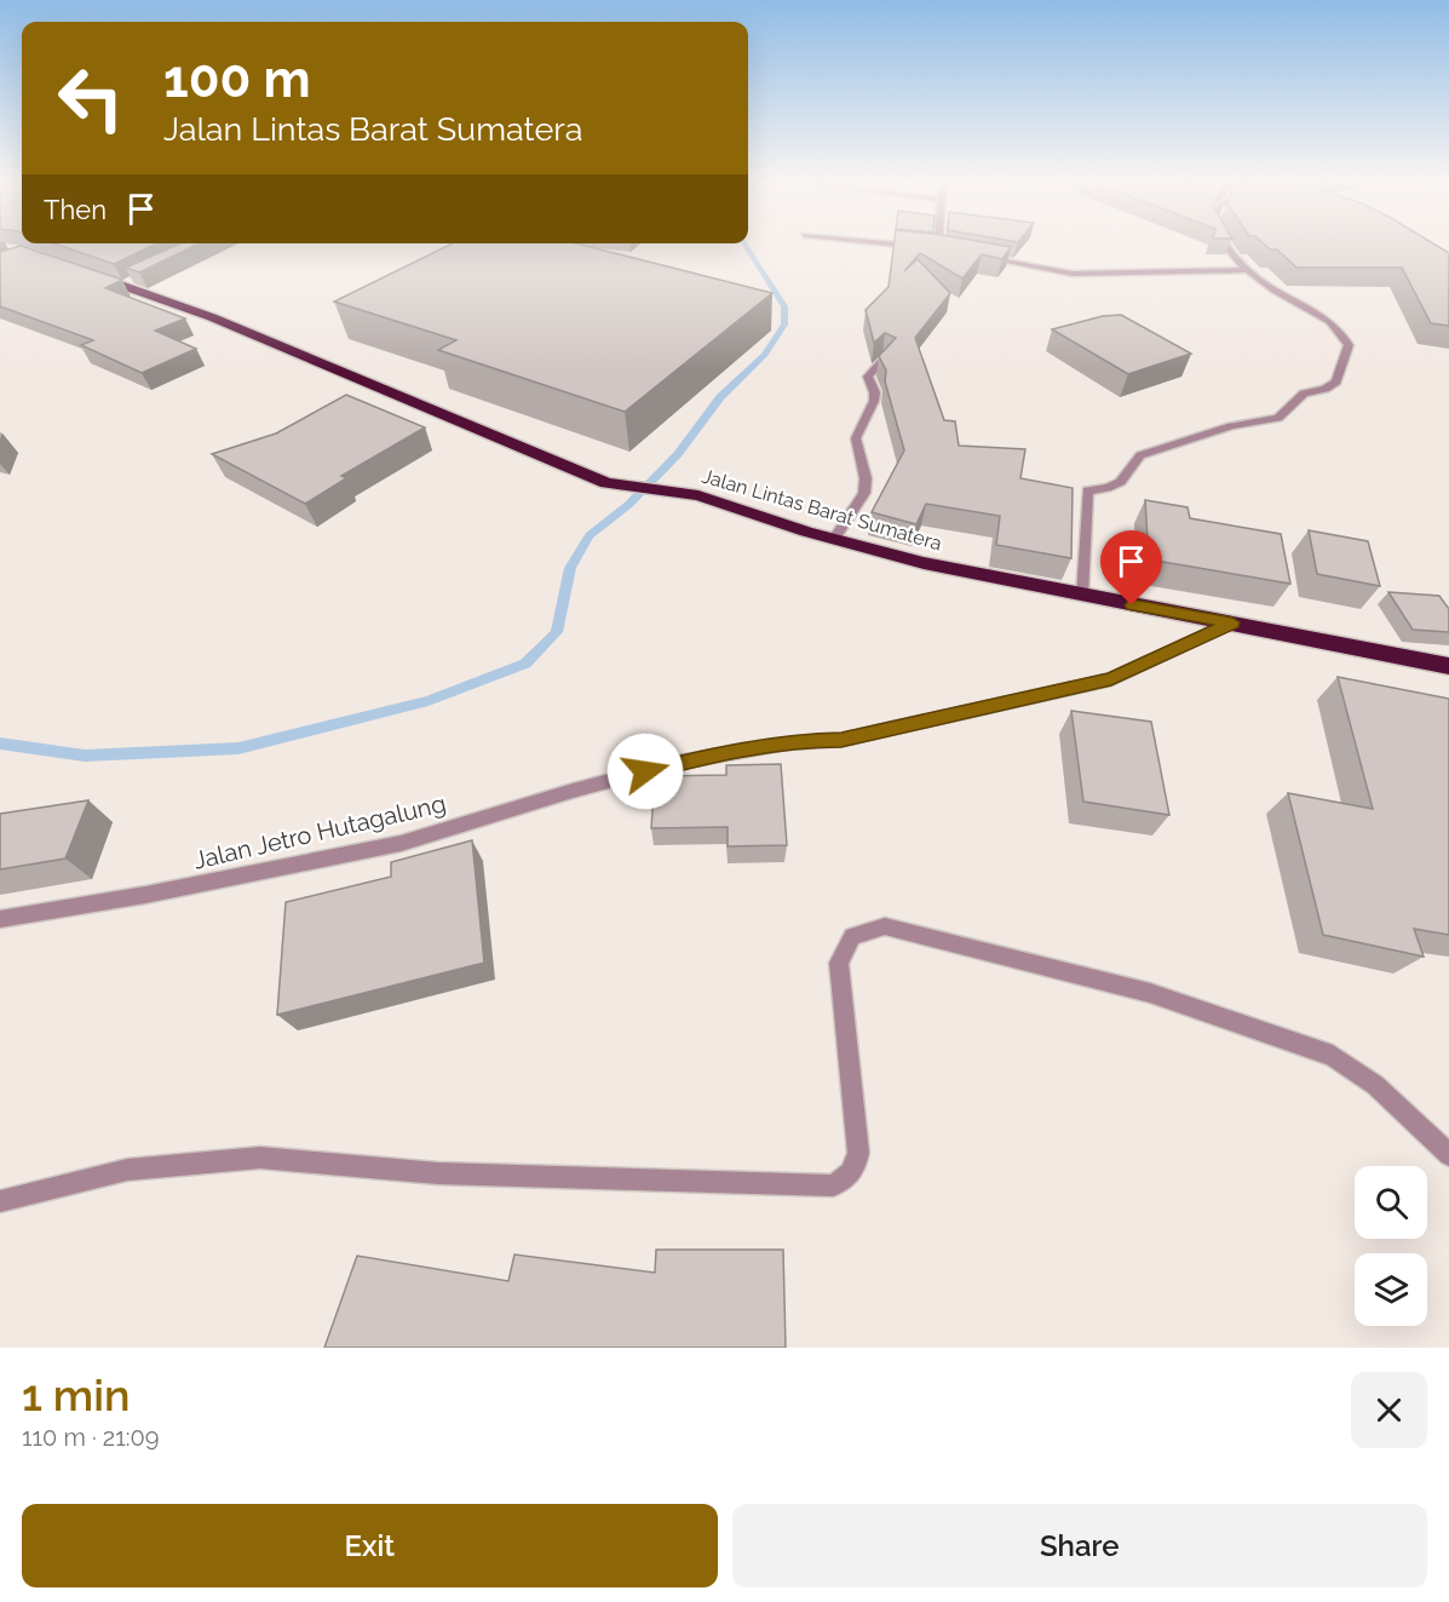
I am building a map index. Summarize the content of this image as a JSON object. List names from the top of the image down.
{
  "streets": {
    "highway": ["Jalan Lintas Barat Sumatera"],
    "street": ["Jalan Jetro Hutagalung"]
  },
  "crossings": [
    ["Jalan Lintas Barat Sumatera", "Jalan Jetro Hutagalung"]
  ],
  "page": {
    "turn": ["100 m", "Jalan Lintas Barat Sumatera"],
    "then": "Then",
    "heading": ["1 min", "110 m · 21:09"],
    "buttons": ["Exit", "Share"]
  }
}
